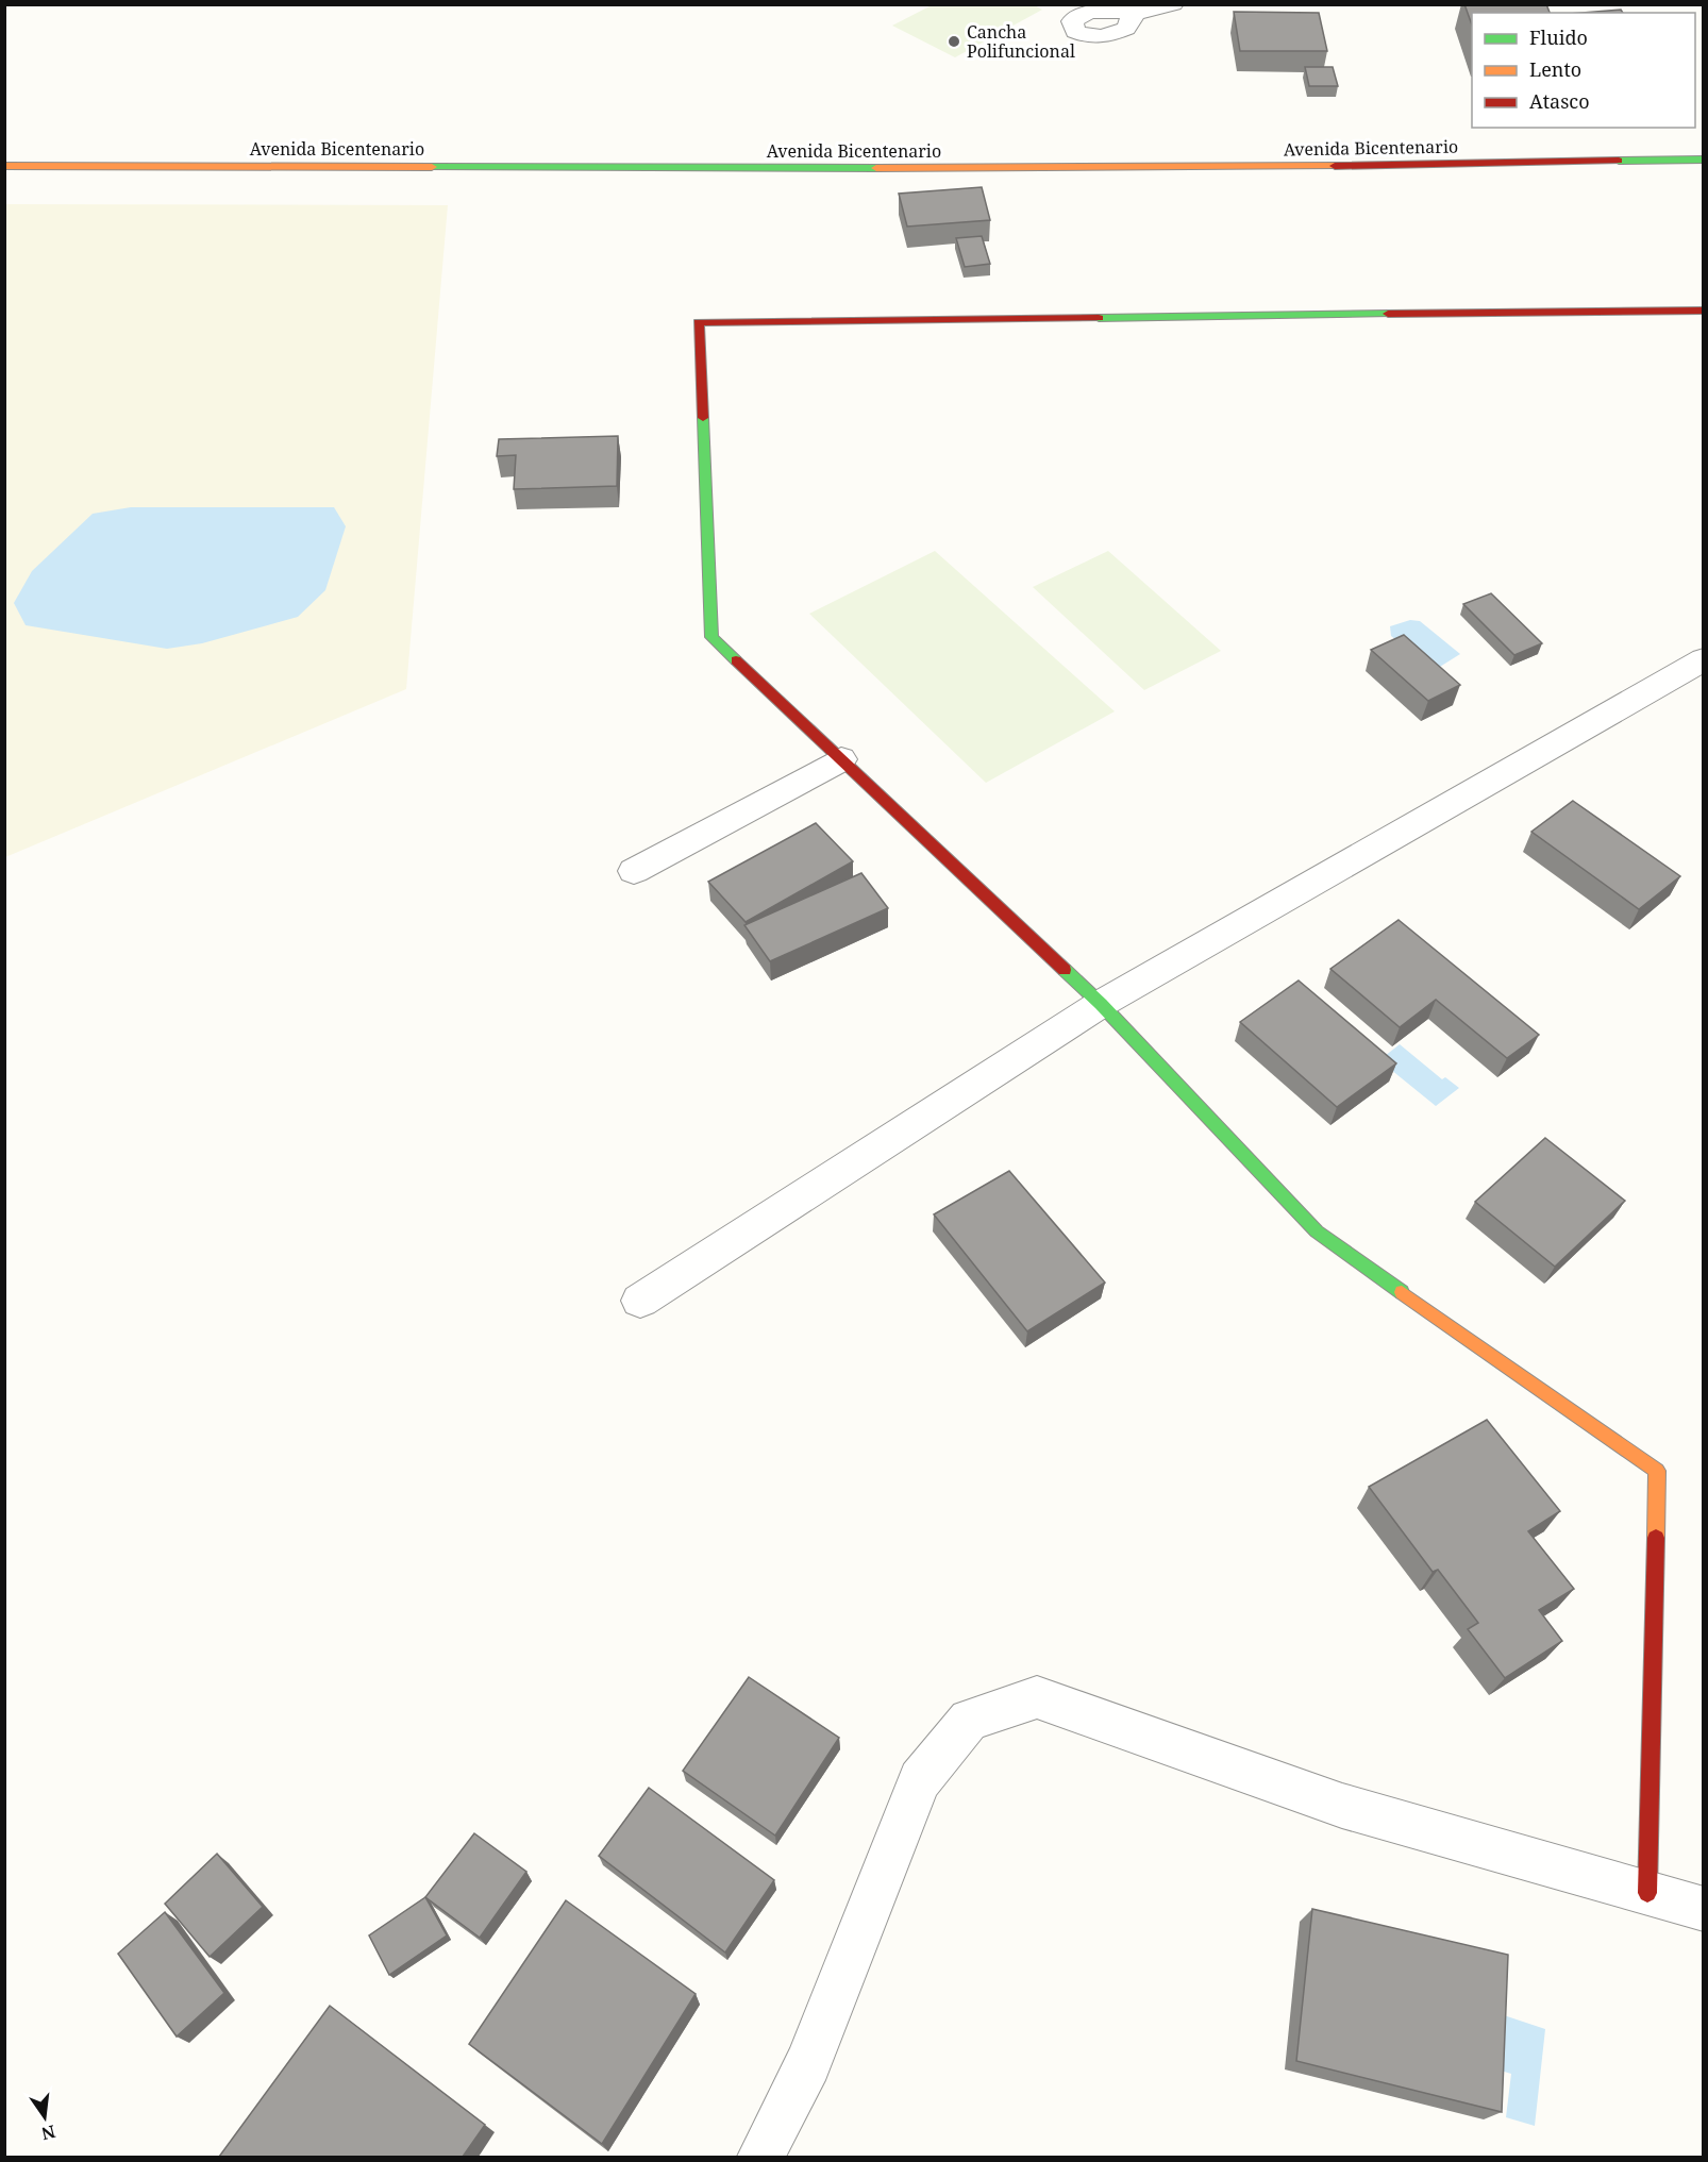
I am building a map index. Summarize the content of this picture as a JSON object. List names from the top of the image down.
{
  "streets": {
    "street": ["Avenida Bicentenario"]
  },
  "places": ["Cancha Polifuncional"],
  "legend": ["Fluido", "Lento", "Atasco"],
  "north": "bottom"
}
